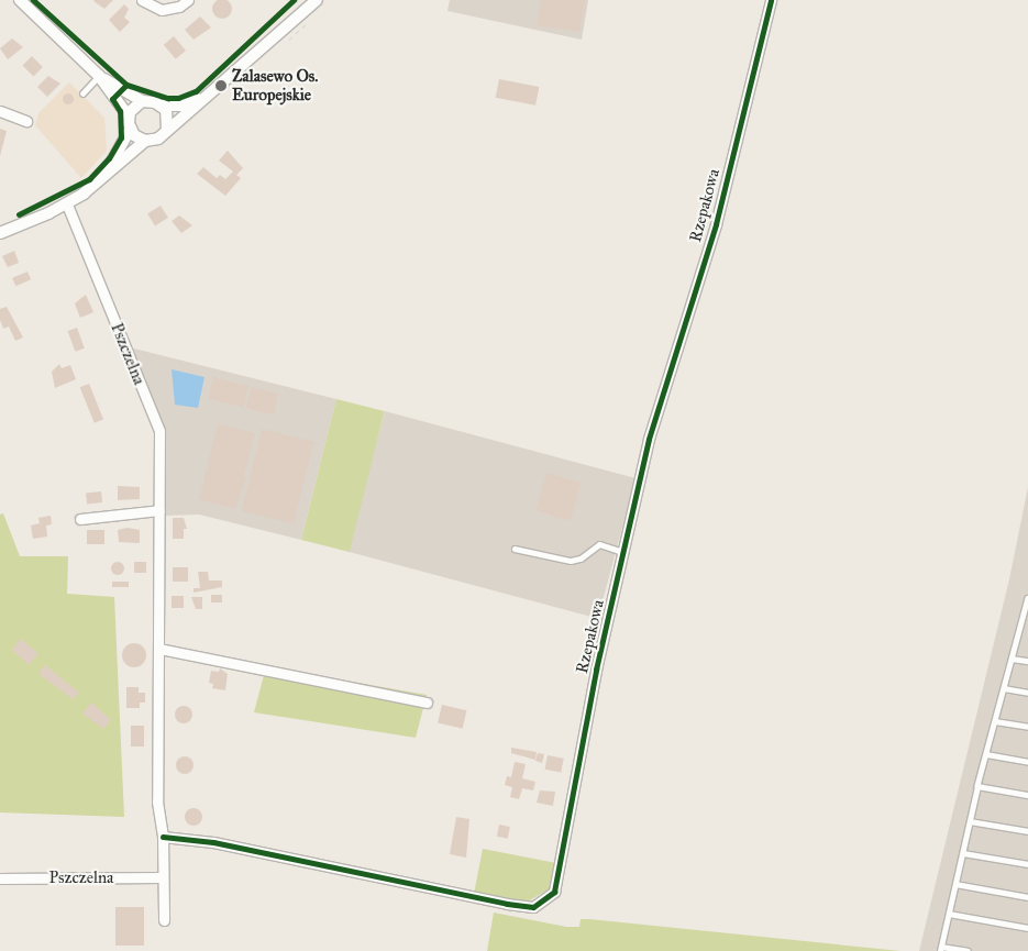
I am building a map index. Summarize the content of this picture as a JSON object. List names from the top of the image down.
{
  "streets": {
    "street": ["Rzepakowa", "Pszczelna"]
  },
  "crossings": [
    ["Rzepakowa", "Pszczelna"]
  ],
  "places": ["Zalasewo Os. Europejskie"]
}
